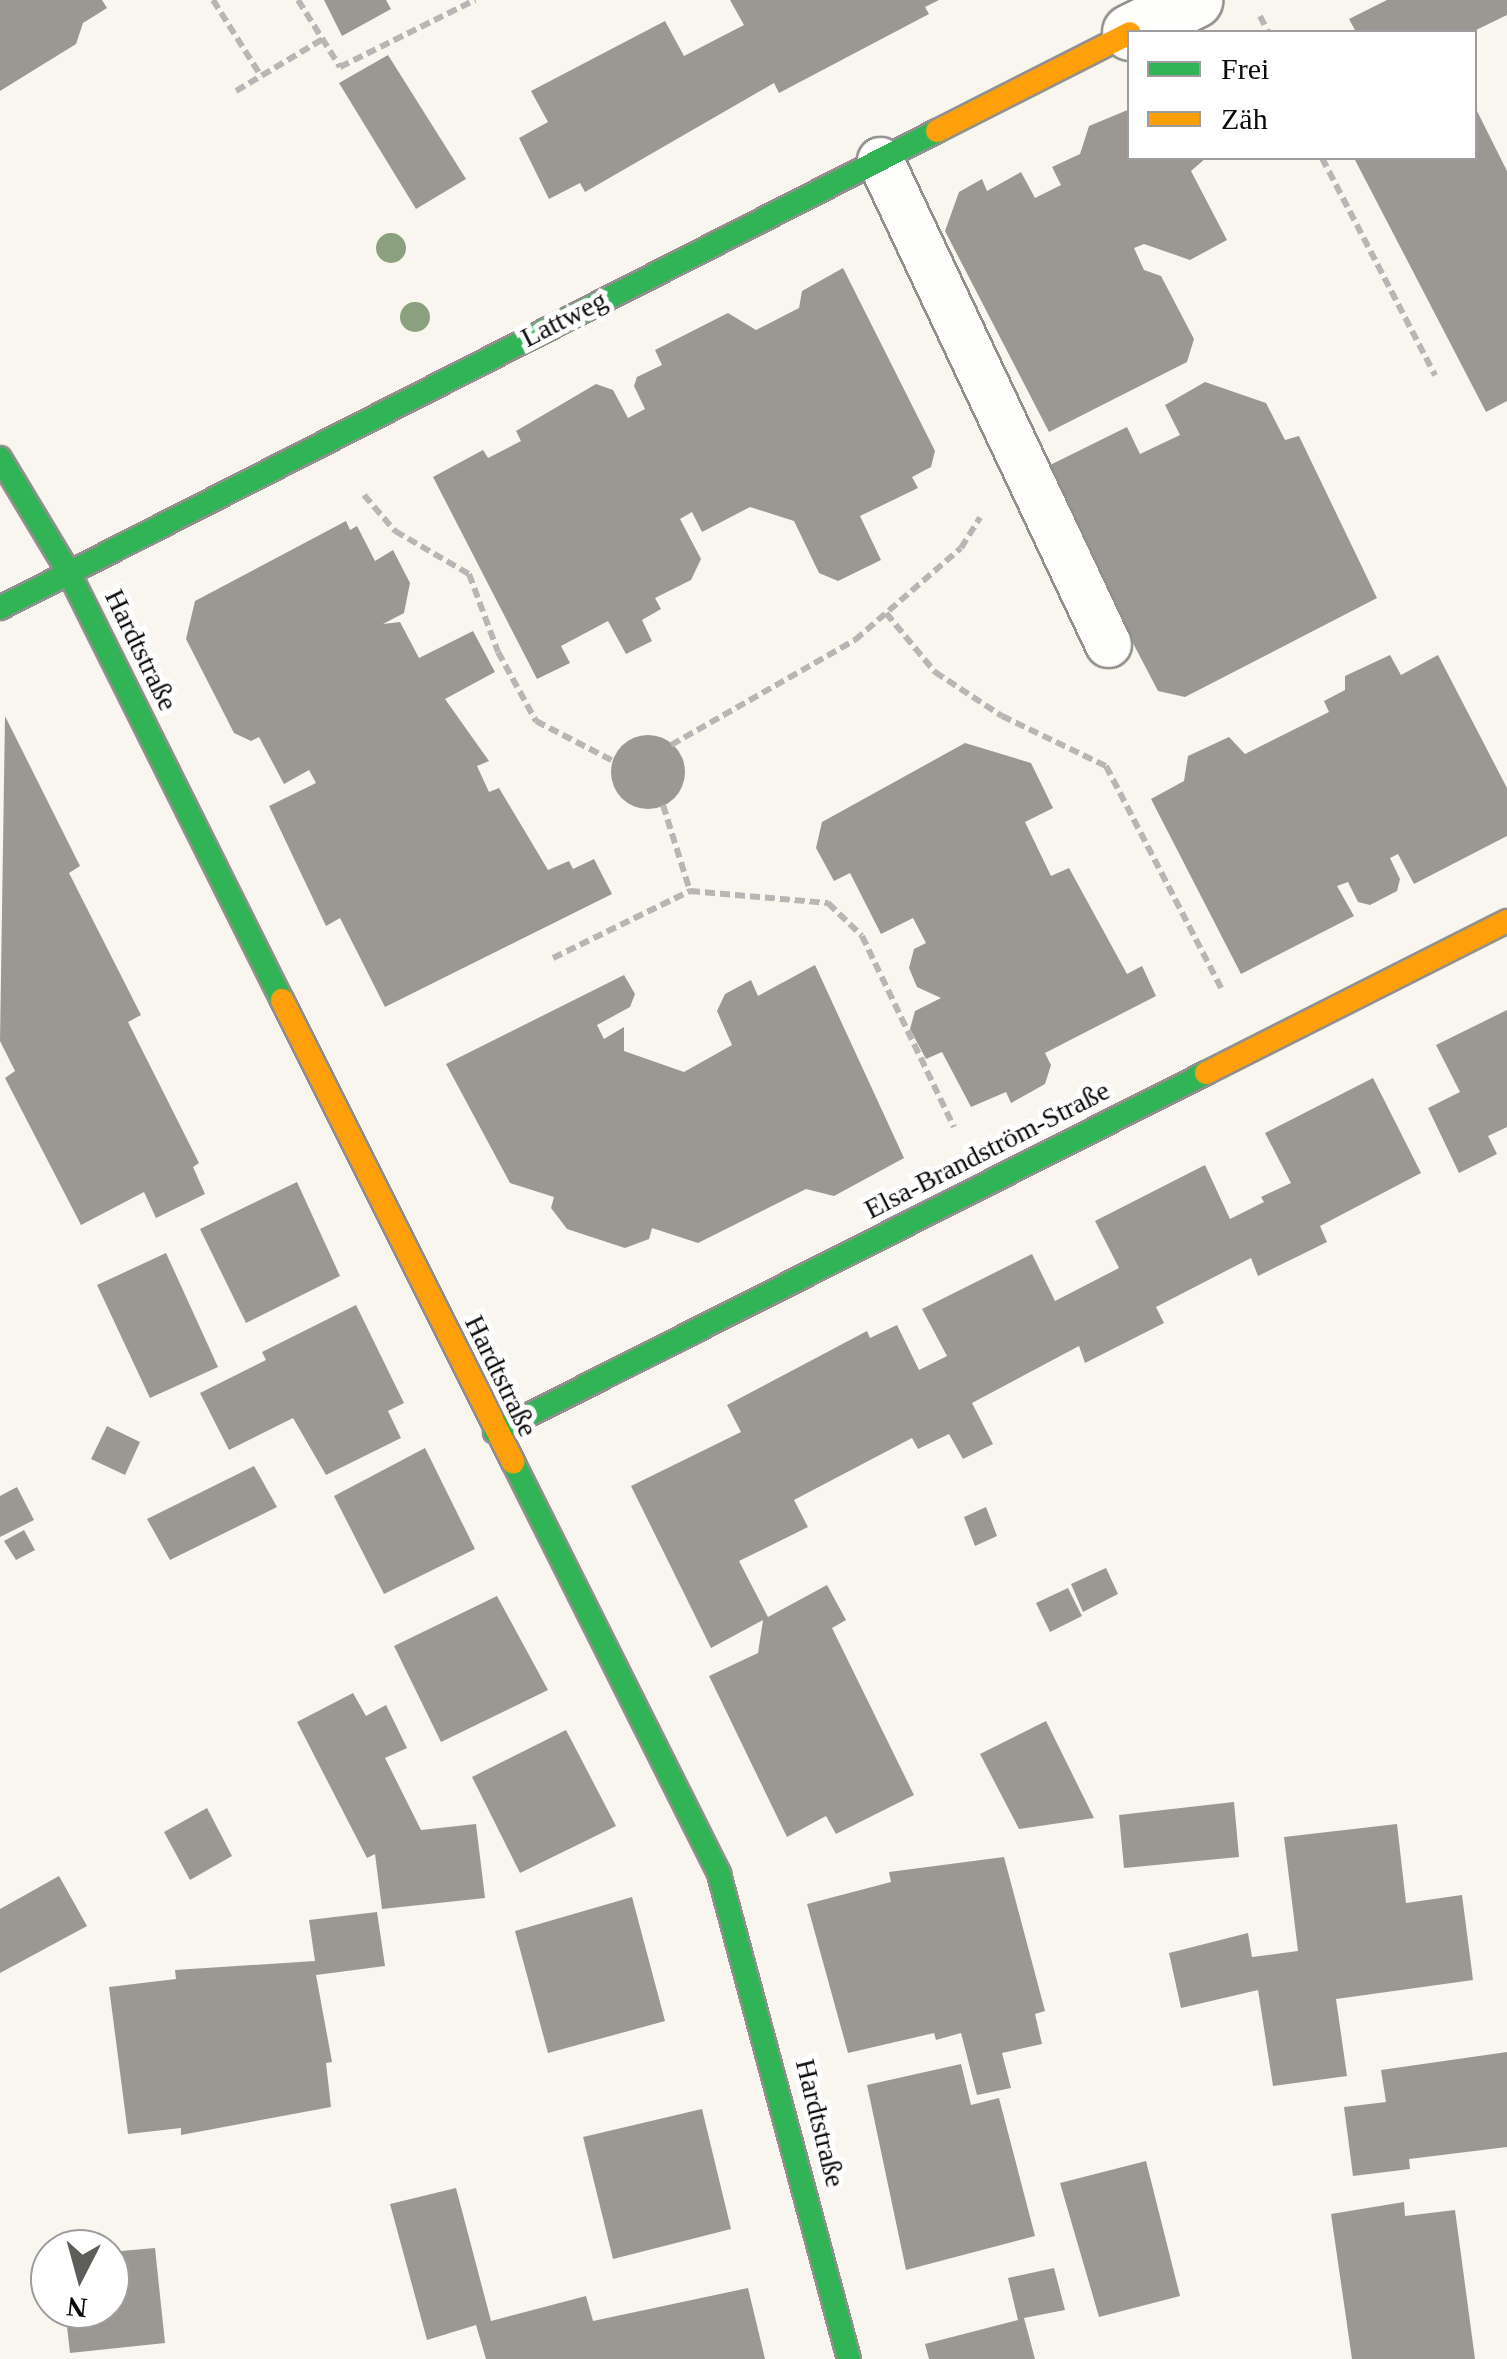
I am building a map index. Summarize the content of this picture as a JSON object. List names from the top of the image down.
{
  "streets": {
    "street": ["Lattweg", "Hardtstraße", "Elsa-Brandström-Straße"]
  },
  "crossings": [
    ["Lattweg", "Hardtstraße"],
    ["Hardtstraße", "Elsa-Brandström-Straße"]
  ],
  "legend": ["Frei", "Zäh"],
  "north": "bottom"
}
